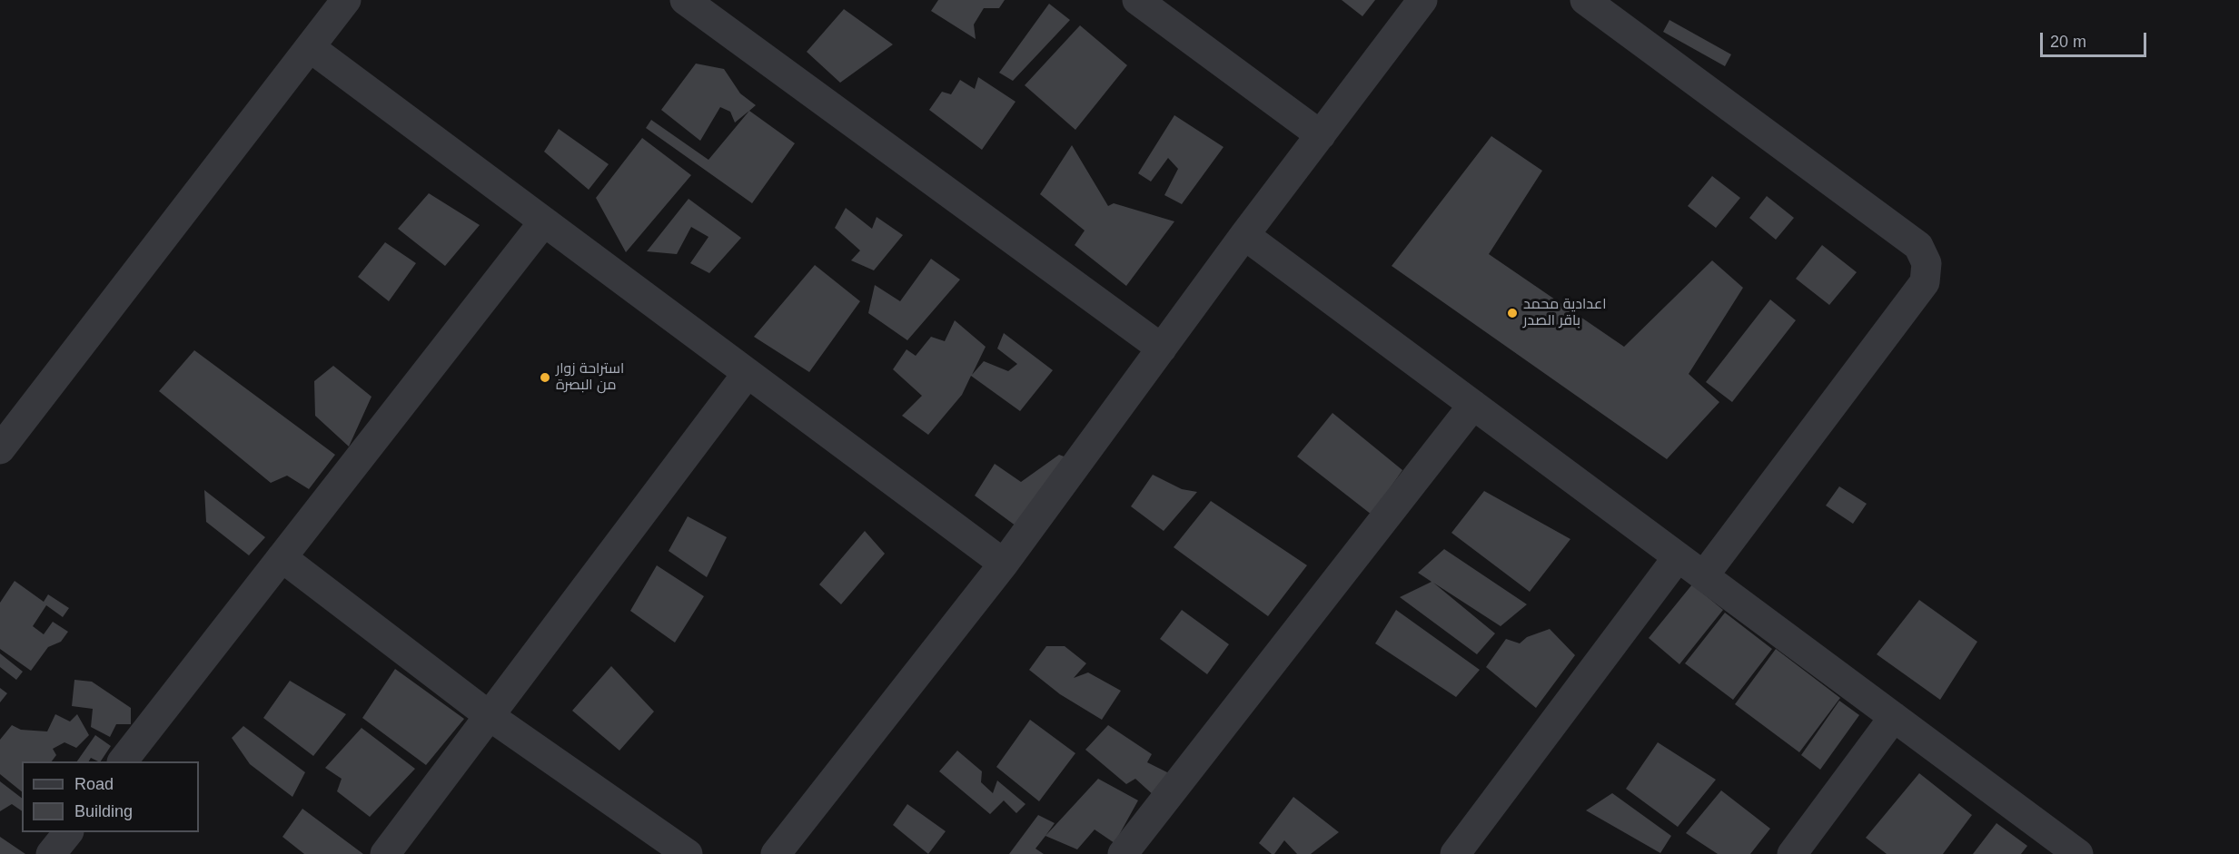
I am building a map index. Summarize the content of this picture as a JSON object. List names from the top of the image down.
{
  "places": ["اعدادية محمد باقر الصدر", "استراحة زوار من البصرة"],
  "legend": ["Road", "Building"],
  "scale_bar": "20 m"
}
